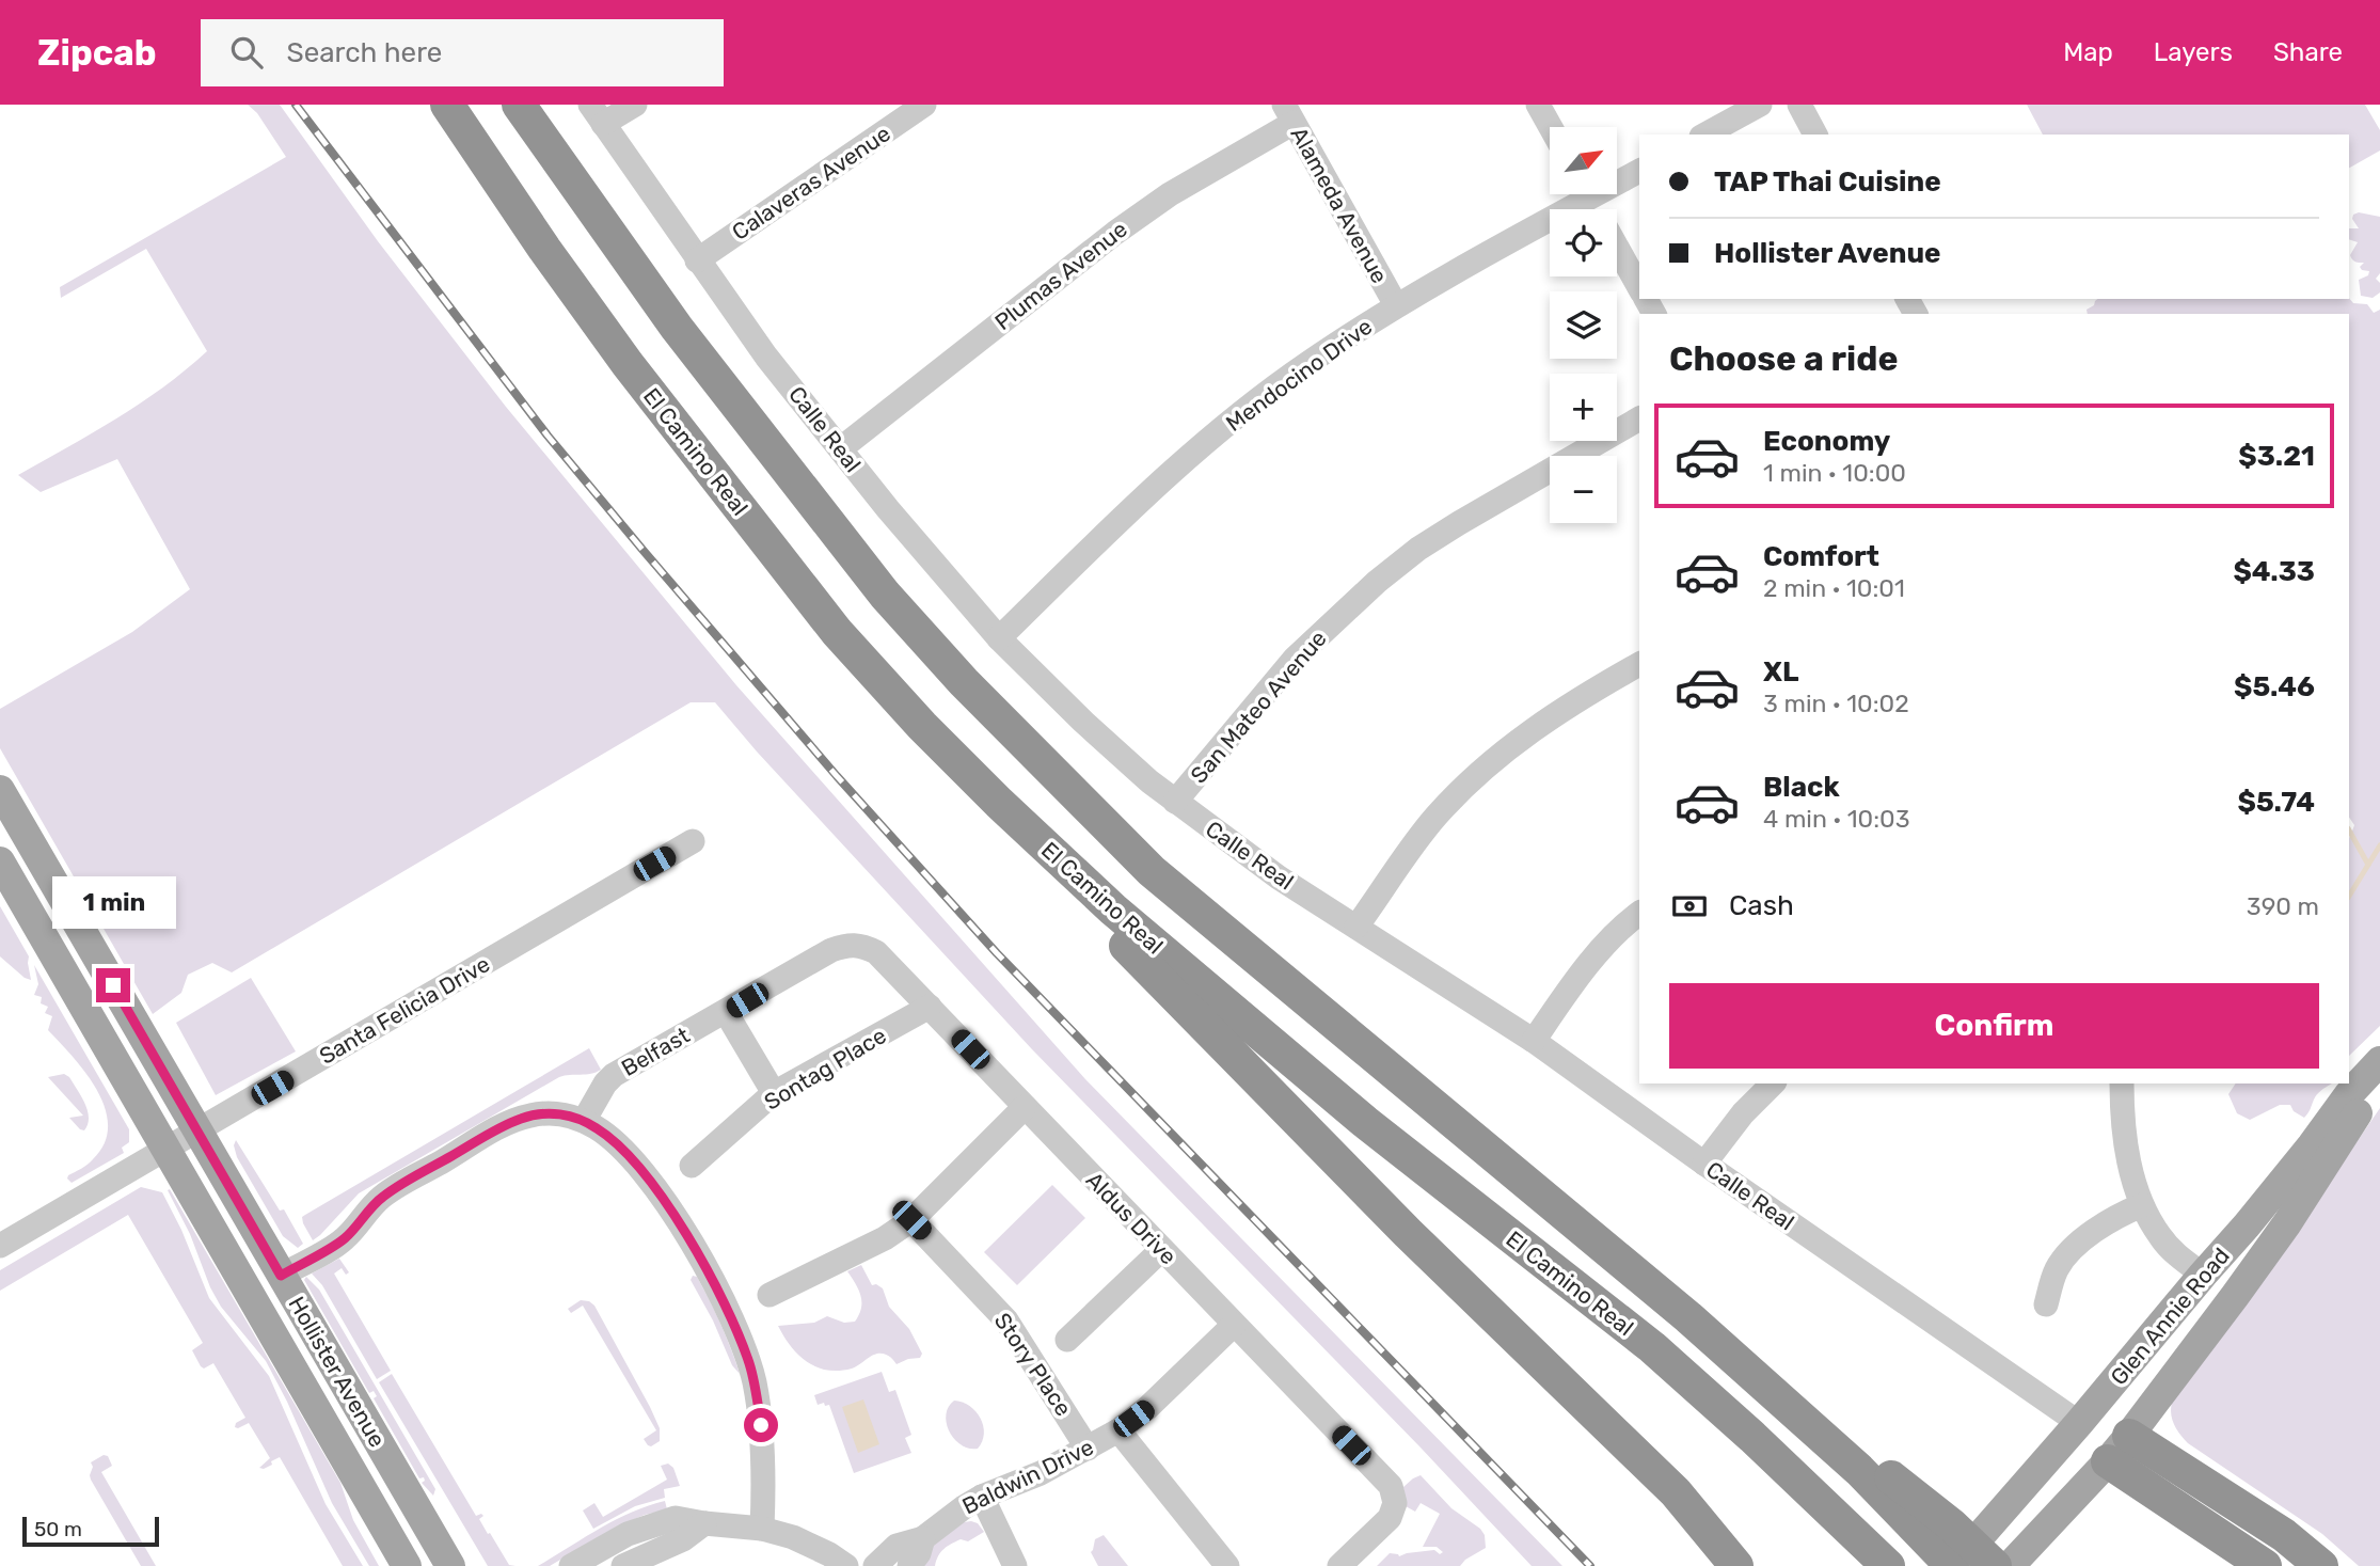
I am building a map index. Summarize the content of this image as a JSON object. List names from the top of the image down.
{
  "streets": {
    "highway": ["El Camino Real"],
    "main road": ["Glen Annie Road", "Hollister Avenue"],
    "street": [
      "Calaveras Avenue",
      "Alameda Avenue",
      "Plumas Avenue",
      "Mendocino Drive",
      "Calle Real",
      "San Mateo Avenue",
      "Santa Felicia Drive",
      "Belfast",
      "Sontag Place",
      "Aldus Drive",
      "Story Place",
      "Baldwin Drive"
    ]
  },
  "crossings": [
    ["Calaveras Avenue", "Calle Real"],
    ["Alameda Avenue", "Plumas Avenue"],
    ["Alameda Avenue", "Mendocino Drive"],
    ["Plumas Avenue", "Calle Real"],
    ["Mendocino Drive", "Calle Real"],
    ["Calle Real", "San Mateo Avenue"],
    ["Calle Real", "Glen Annie Road"],
    ["Santa Felicia Drive", "Hollister Avenue"],
    ["Belfast", "Aldus Drive"],
    ["Sontag Place", "Aldus Drive"],
    ["Aldus Drive", "Baldwin Drive"],
    ["Story Place", "Baldwin Drive"]
  ],
  "scale_bar": "50 m",
  "north": "top right",
  "page": {
    "header": "Zipcab",
    "search": "Search here",
    "nav": ["Map", "Layers", "Share"],
    "map_buttons": ["+", "−"],
    "banner": ["TAP Thai Cuisine", "Hollister Avenue"],
    "heading": "Choose a ride",
    "list": [
      {
        "name": "Economy",
        "note": "1 min · 10:00",
        "value": "$3.21"
      },
      {
        "name": "Comfort",
        "note": "2 min · 10:01",
        "value": "$4.33"
      },
      {
        "name": "XL",
        "note": "3 min · 10:02",
        "value": "$5.46"
      },
      {
        "name": "Black",
        "note": "4 min · 10:03",
        "value": "$5.74"
      }
    ],
    "pay": ["Cash", "390 m"],
    "bubble": "1 min",
    "buttons": "Confirm",
    "scale": "50 m"
  }
}
